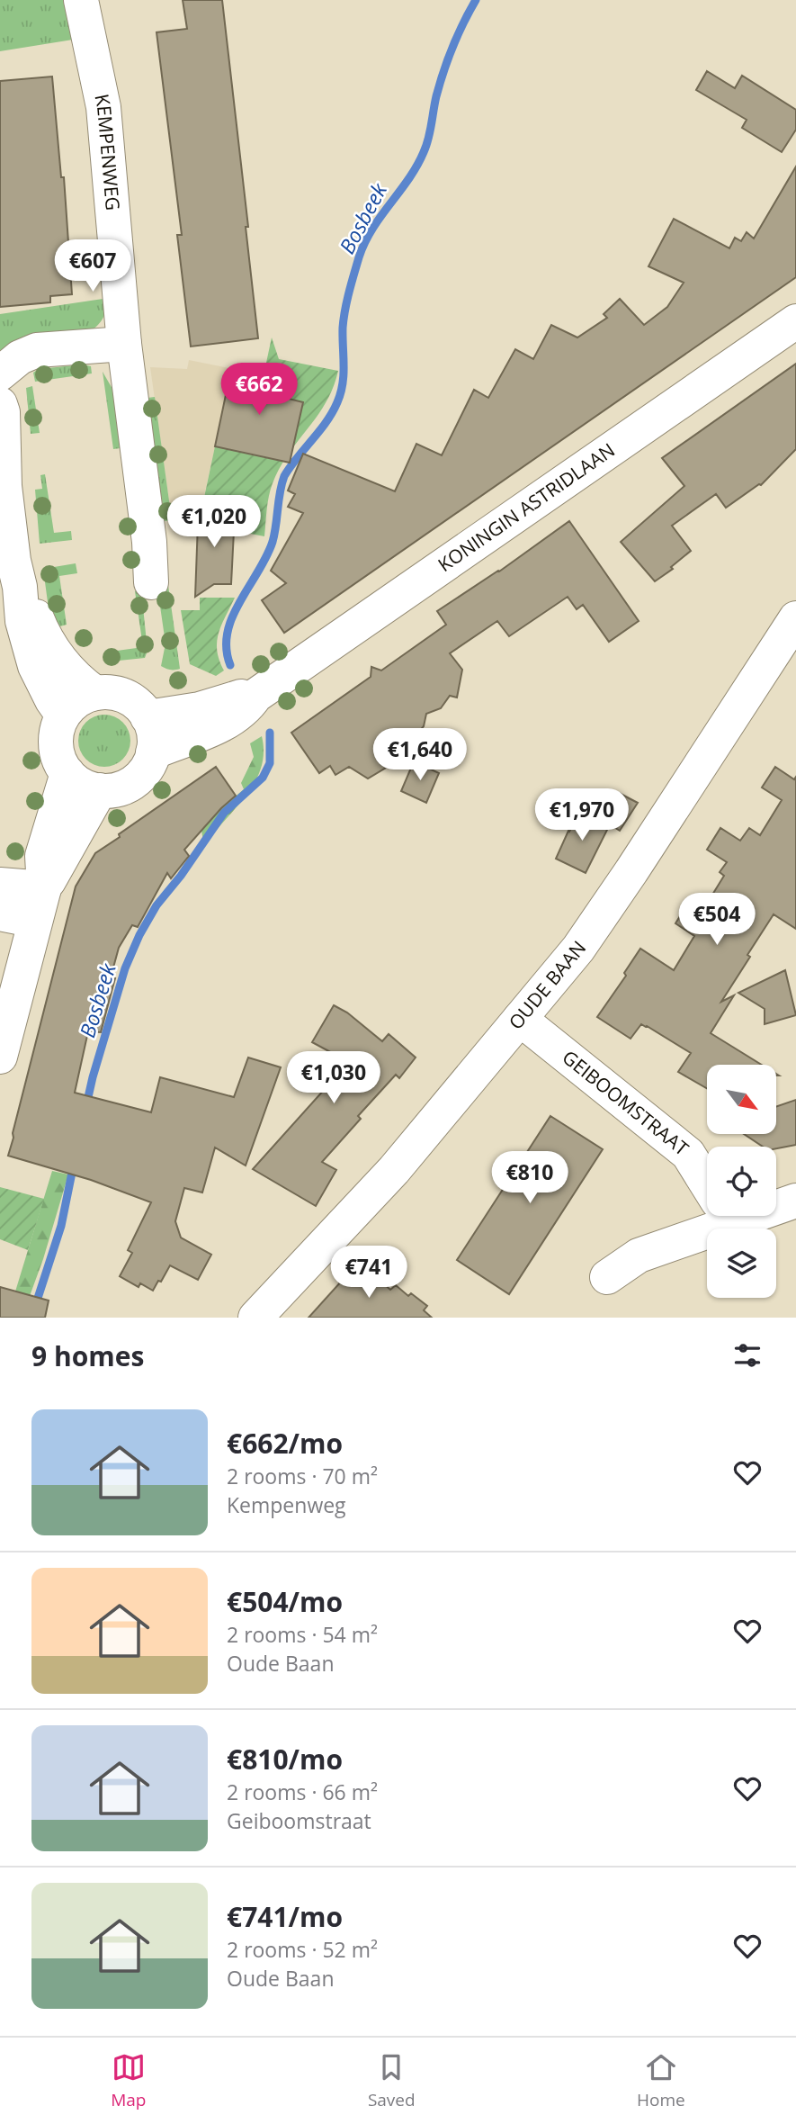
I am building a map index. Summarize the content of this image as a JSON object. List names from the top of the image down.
{
  "streets": {
    "street": [
      "KEMPENWEG",
      "KONINGIN ASTRIDLAAN",
      "OUDE BAAN",
      "GEIBOOMSTRAAT"
    ]
  },
  "crossings": [
    ["OUDE BAAN", "GEIBOOMSTRAAT"]
  ],
  "water": ["Bosbeek"],
  "north": "bottom right",
  "page": {
    "price": [
      "€607",
      "€662",
      "€1,020",
      "€1,640",
      "€1,970",
      "€504",
      "€1,030",
      "€810",
      "€741"
    ],
    "heading": "9 homes",
    "list": [
      {
        "name": "€662/mo",
        "note": "2 rooms · 70 m² · Kempenweg"
      },
      {
        "name": "€504/mo",
        "note": "2 rooms · 54 m² · Oude Baan"
      },
      {
        "name": "€810/mo",
        "note": "2 rooms · 66 m² · Geiboomstraat"
      },
      {
        "name": "€741/mo",
        "note": "2 rooms · 52 m² · Oude Baan"
      }
    ],
    "tabs": ["Map", "Saved", "Home"]
  }
}
